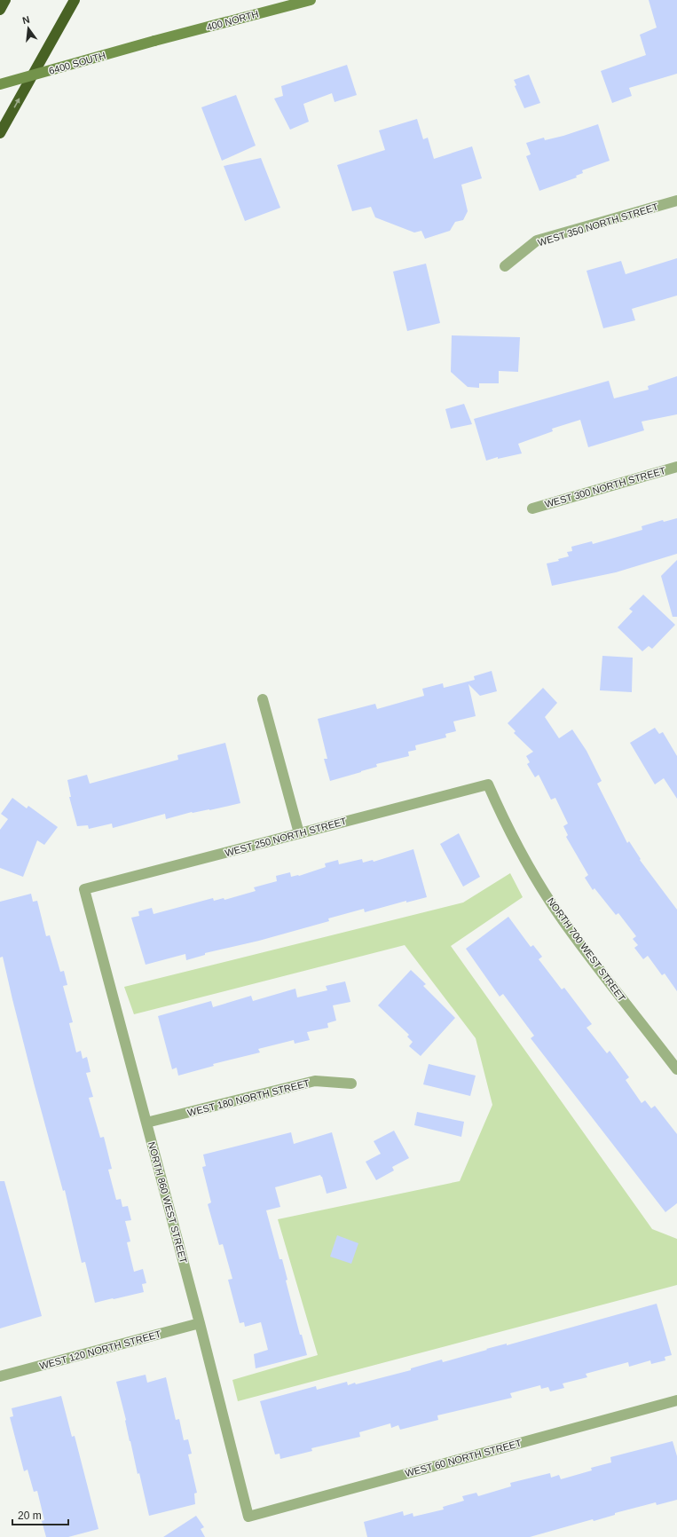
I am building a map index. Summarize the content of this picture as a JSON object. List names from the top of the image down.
{
  "streets": {
    "main road": ["400 NORTH", "6400 SOUTH"],
    "street": [
      "WEST 350 NORTH STREET",
      "WEST 300 NORTH STREET",
      "WEST 250 NORTH STREET",
      "NORTH 700 WEST STREET",
      "WEST 180 NORTH STREET",
      "NORTH 860 WEST STREET",
      "WEST 120 NORTH STREET",
      "WEST 60 NORTH STREET"
    ]
  },
  "crossings": [
    ["400 NORTH", "6400 SOUTH"],
    ["WEST 250 NORTH STREET", "NORTH 700 WEST STREET"],
    ["WEST 250 NORTH STREET", "NORTH 860 WEST STREET"],
    ["WEST 180 NORTH STREET", "NORTH 860 WEST STREET"],
    ["NORTH 860 WEST STREET", "WEST 120 NORTH STREET"],
    ["NORTH 860 WEST STREET", "WEST 60 NORTH STREET"]
  ],
  "scale_bar": "20 m",
  "north": "top"
}
